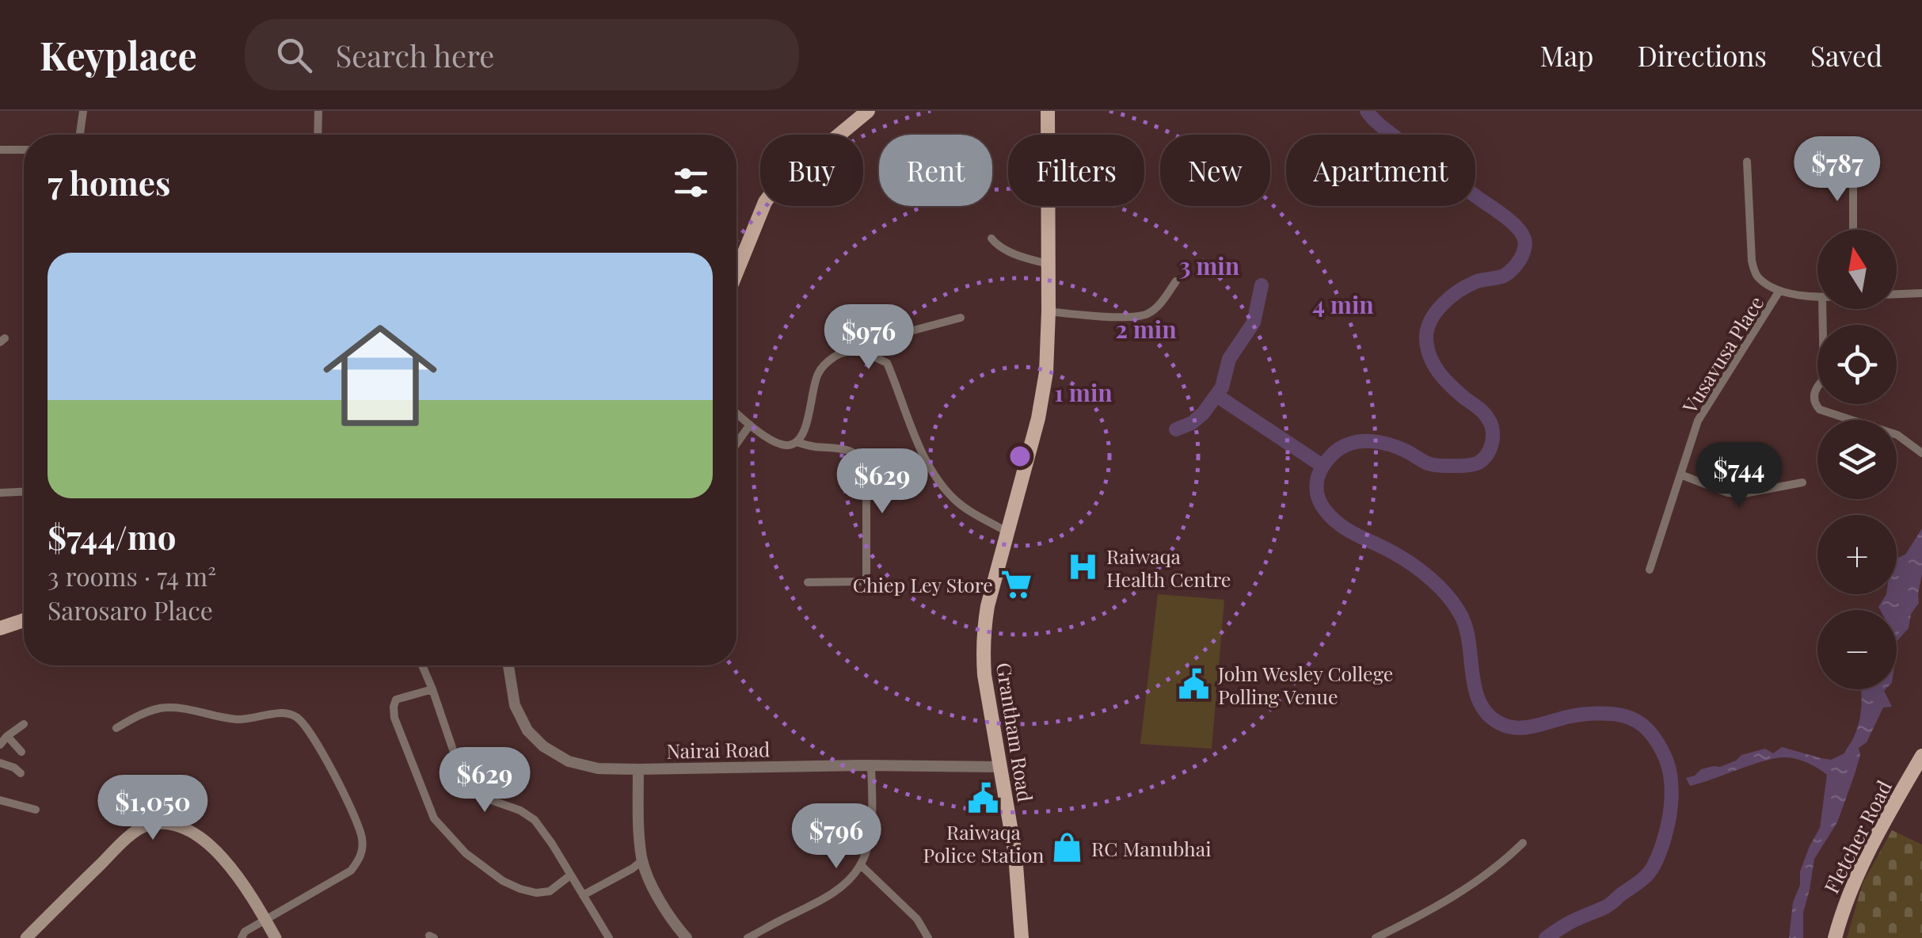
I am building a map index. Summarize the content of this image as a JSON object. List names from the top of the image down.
{
  "streets": {
    "main road": ["Grantham Road", "Fletcher Road"],
    "street": ["Vusavusa Place", "Nairai Road"]
  },
  "crossings": [
    ["Grantham Road", "Nairai Road"]
  ],
  "places": {
    "hospital": ["Raiwaqa Health Centre"],
    "supermarket": ["Chiep Ley Store"],
    "public building": ["John Wesley College Polling Venue", "Raiwaqa Police Station"],
    "shop": ["RC Manubhai"]
  },
  "north": "top",
  "page": {
    "header": "Keyplace",
    "search": "Search here",
    "nav": ["Map", "Directions", "Saved"],
    "chip": [
      "Buy",
      "Rent",
      "Filters",
      "New",
      "Apartment"
    ],
    "heading": "7 homes",
    "price": [
      "$787",
      "$976",
      "$744",
      "$629",
      "$629",
      "$1,050",
      "$796"
    ],
    "map_buttons": ["+", "−"],
    "list": [
      {
        "name": "$744/mo",
        "note": "3 rooms · 74 m² · Sarosaro Place"
      }
    ]
  },
  "rings": [
    "3 min",
    "4 min",
    "2 min",
    "1 min"
  ]
}
